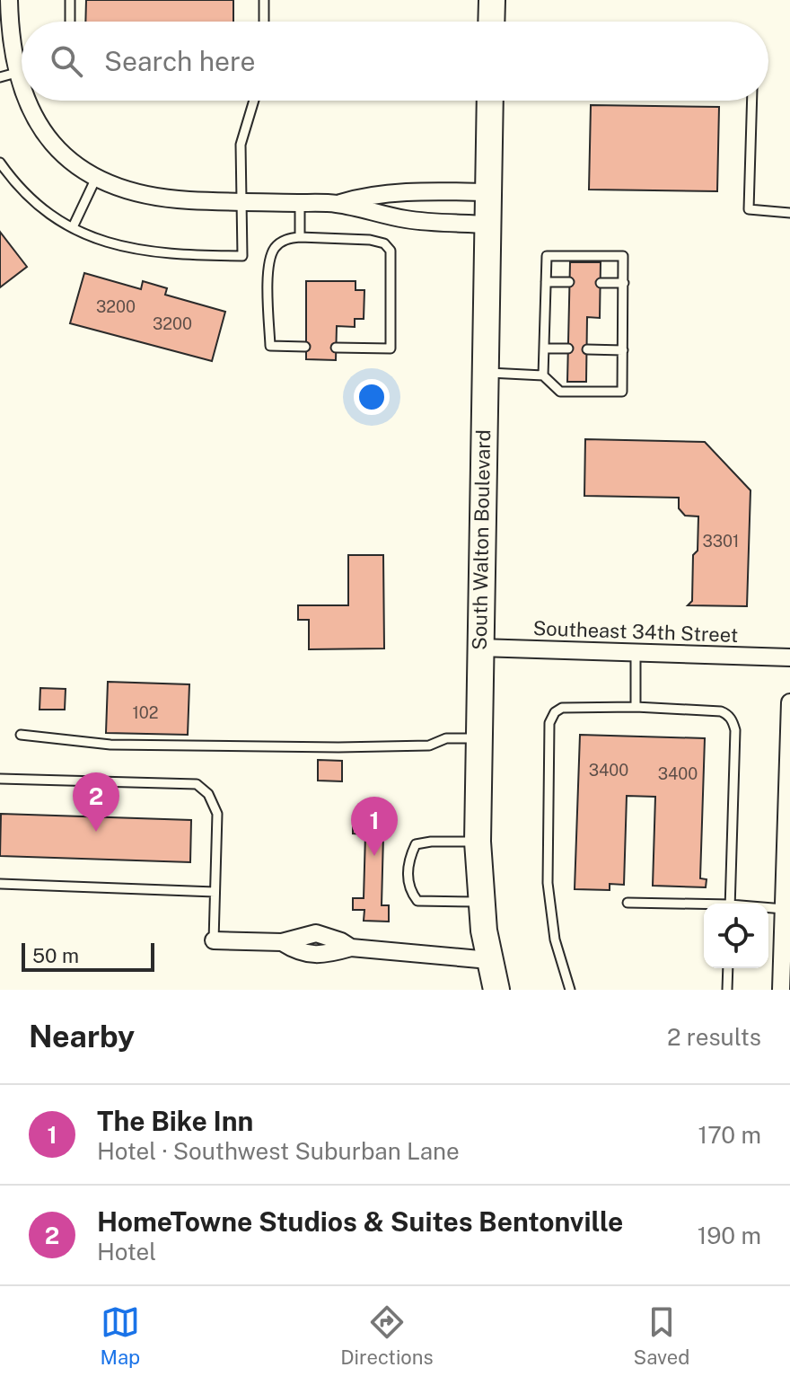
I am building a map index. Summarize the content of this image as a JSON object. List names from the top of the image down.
{
  "streets": {
    "main road": ["South Walton Boulevard"],
    "street": ["Southeast 34th Street"]
  },
  "crossings": [
    ["South Walton Boulevard", "Southeast 34th Street"]
  ],
  "house_numbers": [
    "3200",
    "3200",
    "3301",
    "102",
    "3400",
    "3400"
  ],
  "scale_bar": "50 m",
  "page": {
    "search": "Search here",
    "pins": ["2", "1"],
    "scale": "50 m",
    "heading": ["Nearby", "2 results"],
    "list": [
      {
        "mark": "1",
        "name": "The Bike Inn",
        "note": "Hotel · Southwest Suburban Lane",
        "value": "170 m"
      },
      {
        "mark": "2",
        "name": "HomeTowne Studios & Suites Bentonville",
        "note": "Hotel",
        "value": "190 m"
      }
    ],
    "nav": ["Map", "Directions", "Saved"]
  }
}
